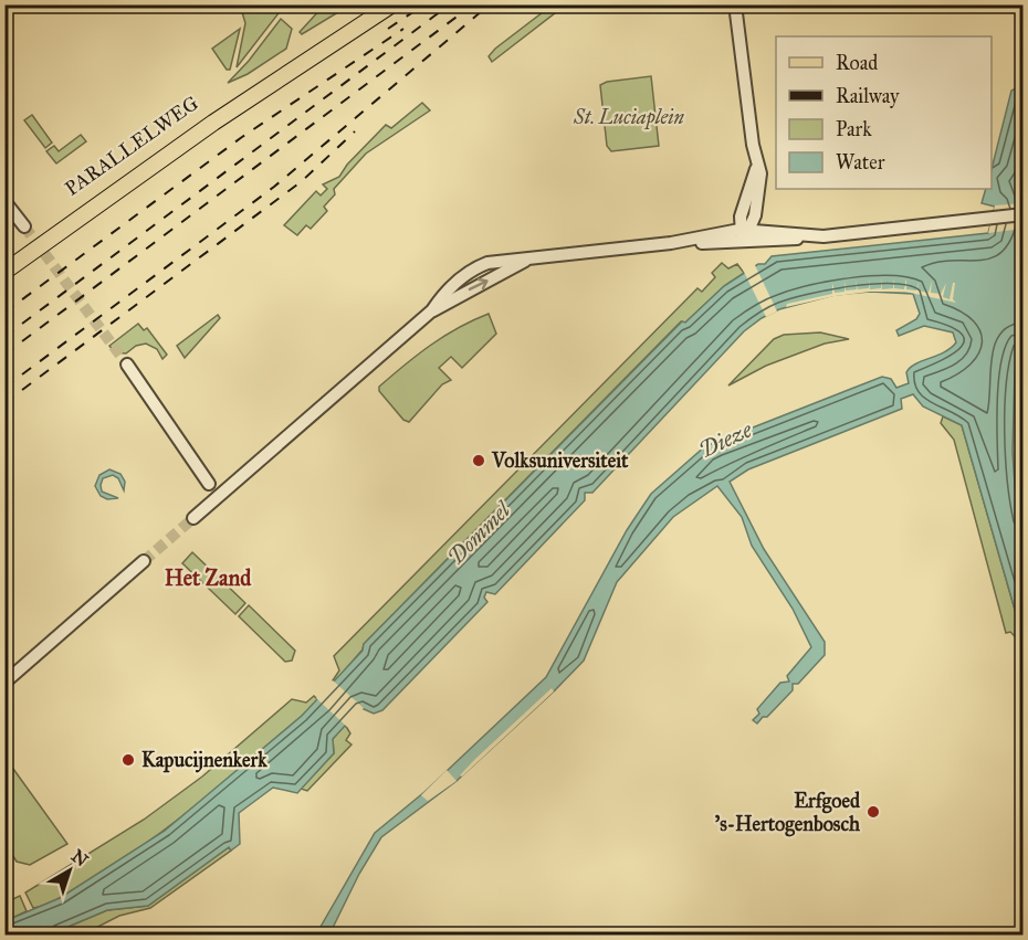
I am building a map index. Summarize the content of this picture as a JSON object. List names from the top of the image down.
{
  "streets": {
    "main road": ["PARALLELWEG"]
  },
  "districts": ["Het Zand"],
  "water": ["Dieze", "Dommel"],
  "parks": ["St. Luciaplein"],
  "places": ["Volksuniversiteit", "Kapucijnenkerk", "Erfgoed 's-Hertogenbosch"],
  "legend": [
    "Road",
    "Railway",
    "Park",
    "Water"
  ],
  "north": "top right"
}
